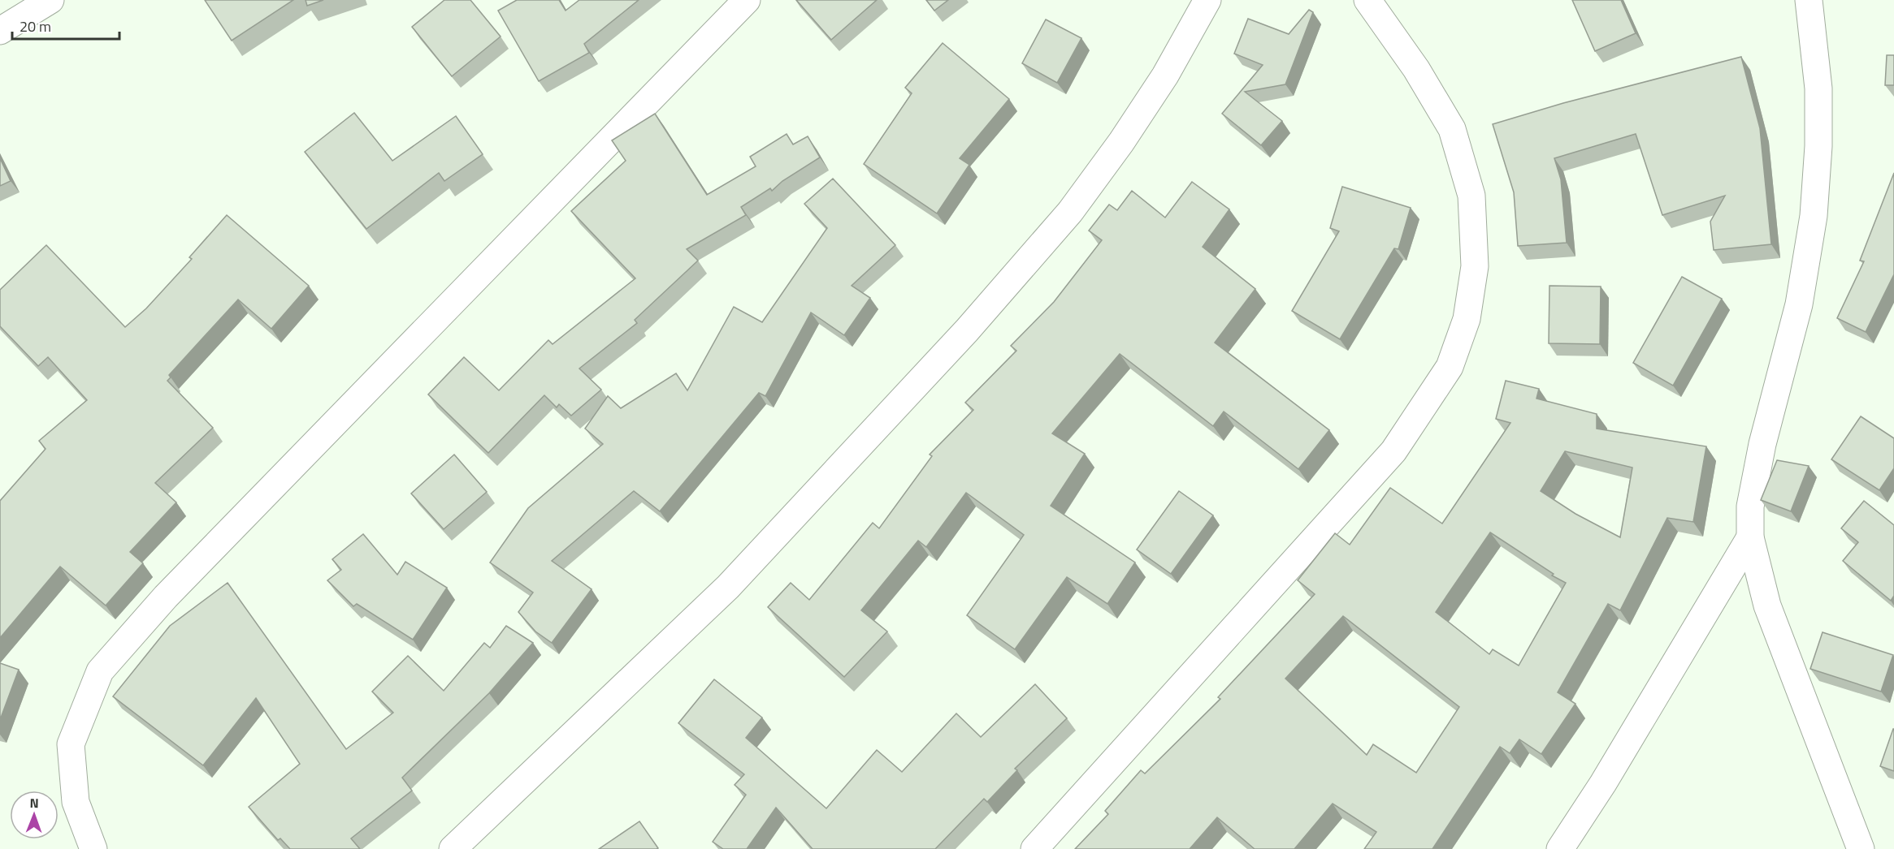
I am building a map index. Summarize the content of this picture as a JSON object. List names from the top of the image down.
{
  "scale_bar": "20 m",
  "north": "top"
}
